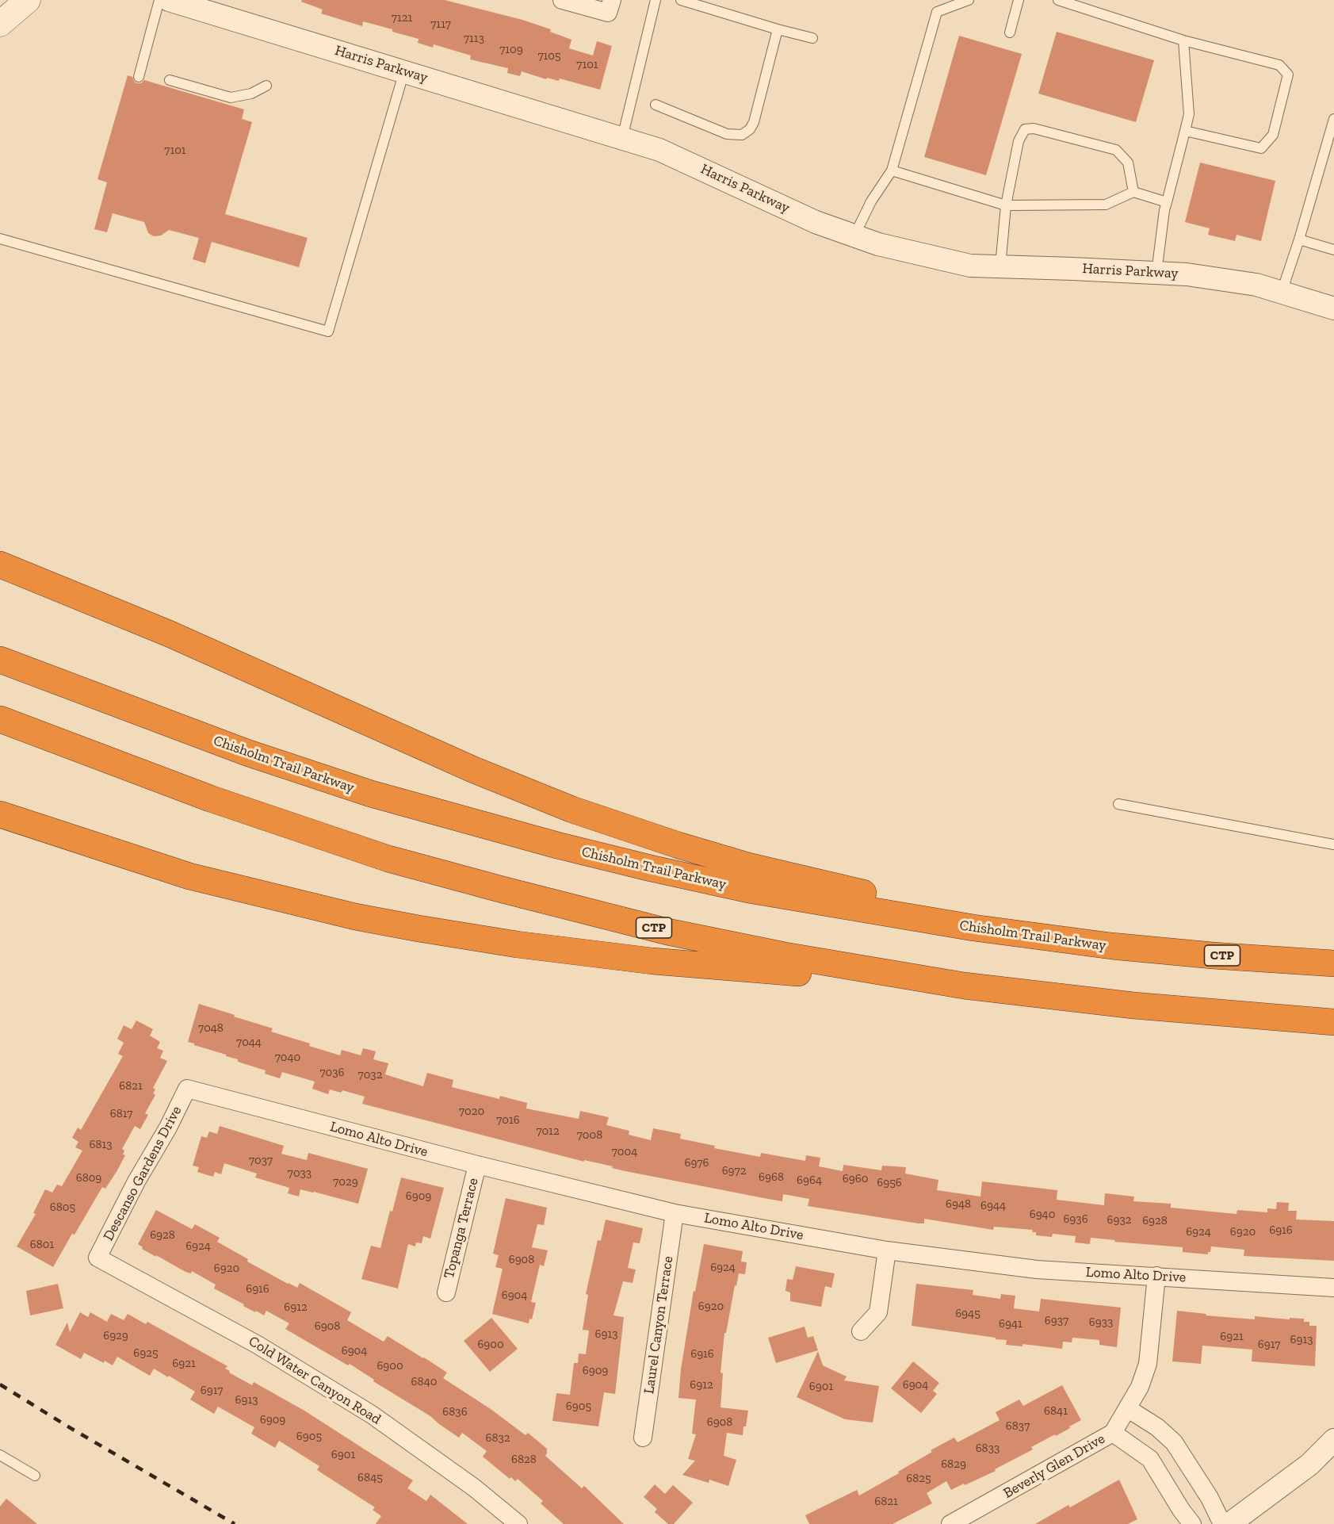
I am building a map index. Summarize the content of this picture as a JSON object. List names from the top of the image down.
{
  "streets": {
    "highway": ["Chisholm Trail Parkway", "CTP"],
    "street": [
      "Harris Parkway",
      "Lomo Alto Drive",
      "Descanso Gardens Drive",
      "Topanga Terrace",
      "Laurel Canyon Terrace",
      "Cold Water Canyon Road",
      "Beverly Glen Drive"
    ]
  },
  "crossings": [
    ["Lomo Alto Drive", "Descanso Gardens Drive"],
    ["Lomo Alto Drive", "Topanga Terrace"],
    ["Lomo Alto Drive", "Laurel Canyon Terrace"],
    ["Lomo Alto Drive", "Beverly Glen Drive"],
    ["Descanso Gardens Drive", "Cold Water Canyon Road"]
  ],
  "house_numbers": [
    "7121",
    "7117",
    "7113",
    "7109",
    "7105",
    "7101",
    "7101",
    "7048",
    "7044",
    "7040",
    "7036",
    "7032",
    "6821",
    "7020",
    "6817",
    "7016",
    "7012",
    "7008",
    "6813",
    "7004",
    "7037",
    "6976",
    "6972",
    "7033",
    "6968",
    "6809",
    "6960",
    "6964",
    "7029",
    "6956",
    "6909",
    "6948",
    "6944",
    "6805",
    "6940",
    "6936",
    "6932",
    "6928",
    "6916",
    "6924",
    "6920",
    "6928",
    "6801",
    "6924",
    "6908",
    "6924",
    "6920",
    "6916",
    "6904",
    "6920",
    "6912",
    "6945",
    "6937",
    "6933",
    "6941",
    "6908",
    "6913",
    "6929",
    "6921",
    "6913",
    "6900",
    "6917",
    "6904",
    "6925",
    "6916",
    "6921",
    "6900",
    "6909",
    "6840",
    "6912",
    "6904",
    "6901",
    "6917",
    "6913",
    "6905",
    "6841",
    "6836",
    "6909",
    "6908",
    "6837",
    "6905",
    "6832",
    "6833",
    "6901",
    "6828",
    "6829",
    "6845",
    "6825",
    "6821"
  ]
}
